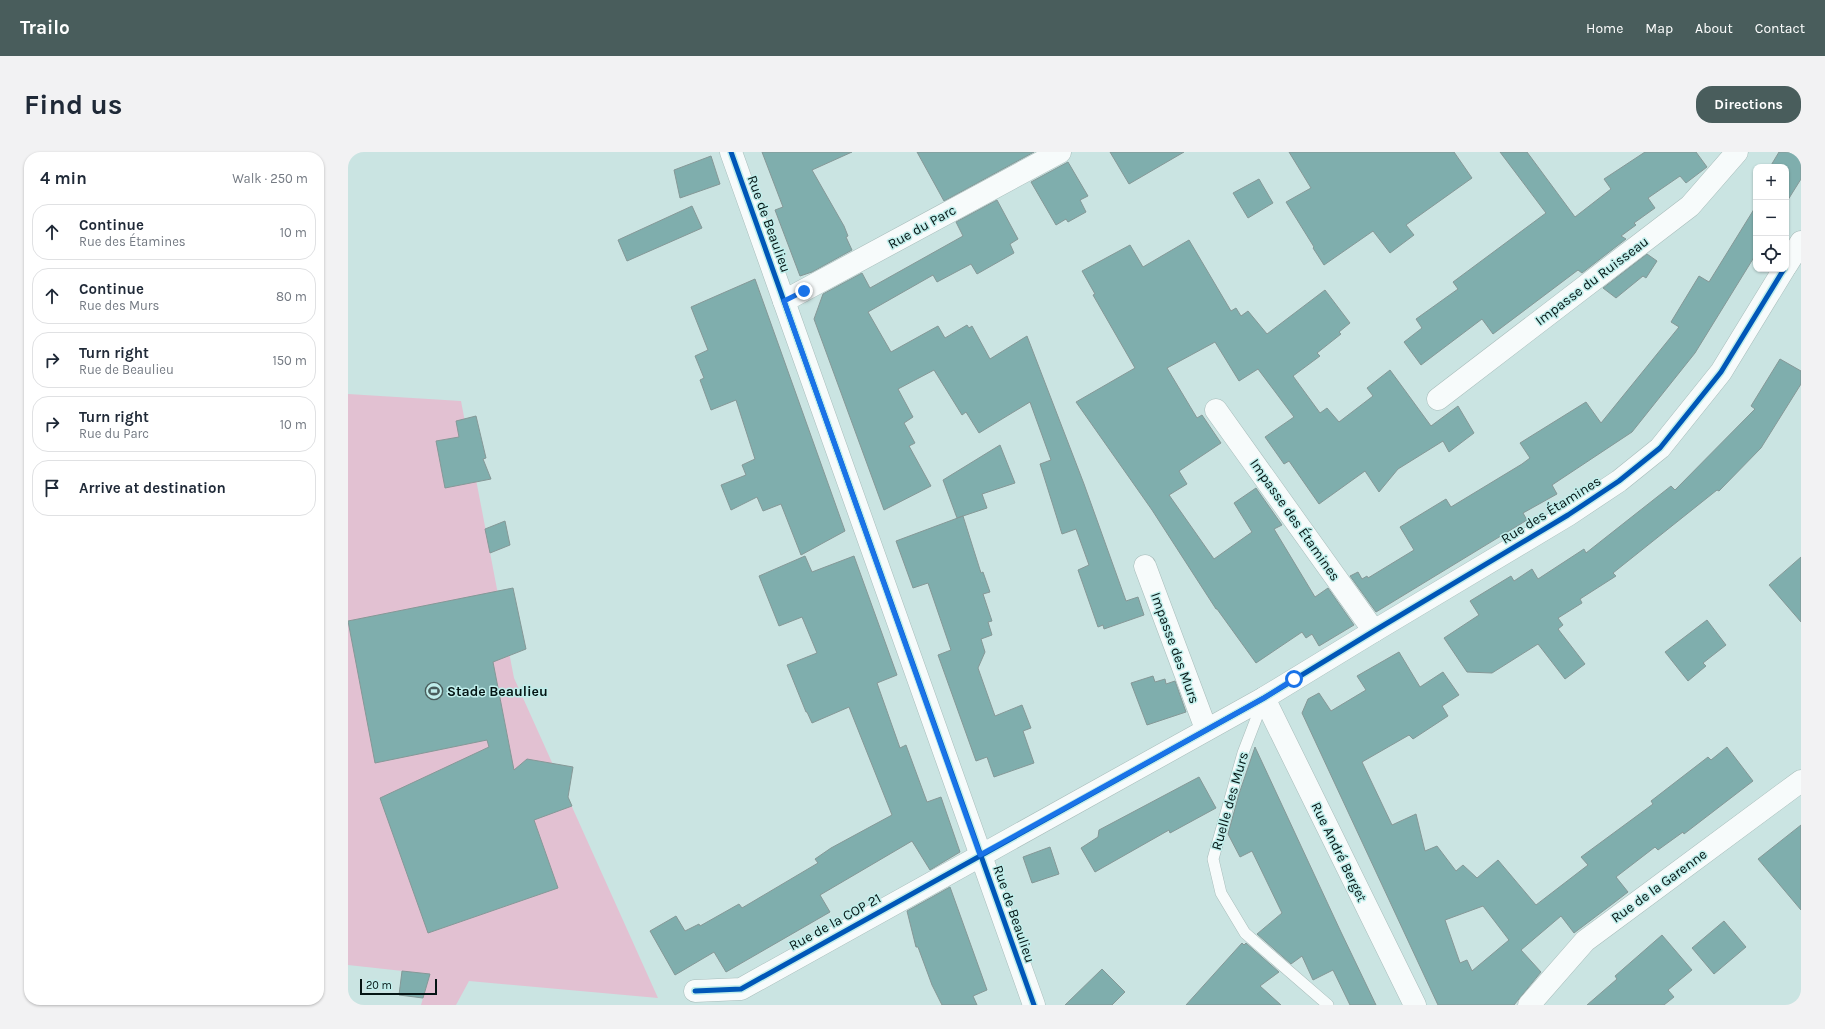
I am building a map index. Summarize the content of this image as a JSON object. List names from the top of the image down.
{
  "streets": {
    "street": [
      "Rue de Beaulieu",
      "Rue du Parc",
      "Impasse du Ruisseau",
      "Rue des Étamines",
      "Impasse des Étamines",
      "Impasse des Murs",
      "Rue André Berget",
      "Rue de la Garenne",
      "Rue de la COP 21"
    ],
    "lane": ["Ruelle des Murs"]
  },
  "crossings": [
    ["Rue de Beaulieu", "Rue du Parc"],
    ["Rue de Beaulieu", "Rue de la COP 21"],
    ["Rue des Étamines", "Impasse des Étamines"],
    ["Rue des Étamines", "Impasse des Murs"],
    ["Rue des Étamines", "Ruelle des Murs"],
    ["Rue des Étamines", "Rue André Berget"],
    ["Rue des Étamines", "Rue de la COP 21"],
    ["Impasse des Murs", "Rue de la COP 21"],
    ["Ruelle des Murs", "Rue André Berget"]
  ],
  "places": {
    "sports": ["Stade Beaulieu"]
  },
  "scale_bar": "20 m",
  "page": {
    "header": "Trailo",
    "nav": [
      "Home",
      "Map",
      "About",
      "Contact"
    ],
    "buttons": "Directions",
    "title": "Find us",
    "heading": ["4 min", "Walk · 250 m"],
    "map_buttons": ["+", "−"],
    "list": [
      ["Continue", "Rue des Étamines", "10 m"],
      ["Continue", "Rue des Murs", "80 m"],
      ["Turn right", "Rue de Beaulieu", "150 m"],
      ["Turn right", "Rue du Parc", "10 m"],
      "Arrive at destination"
    ],
    "scale": "20 m"
  }
}
